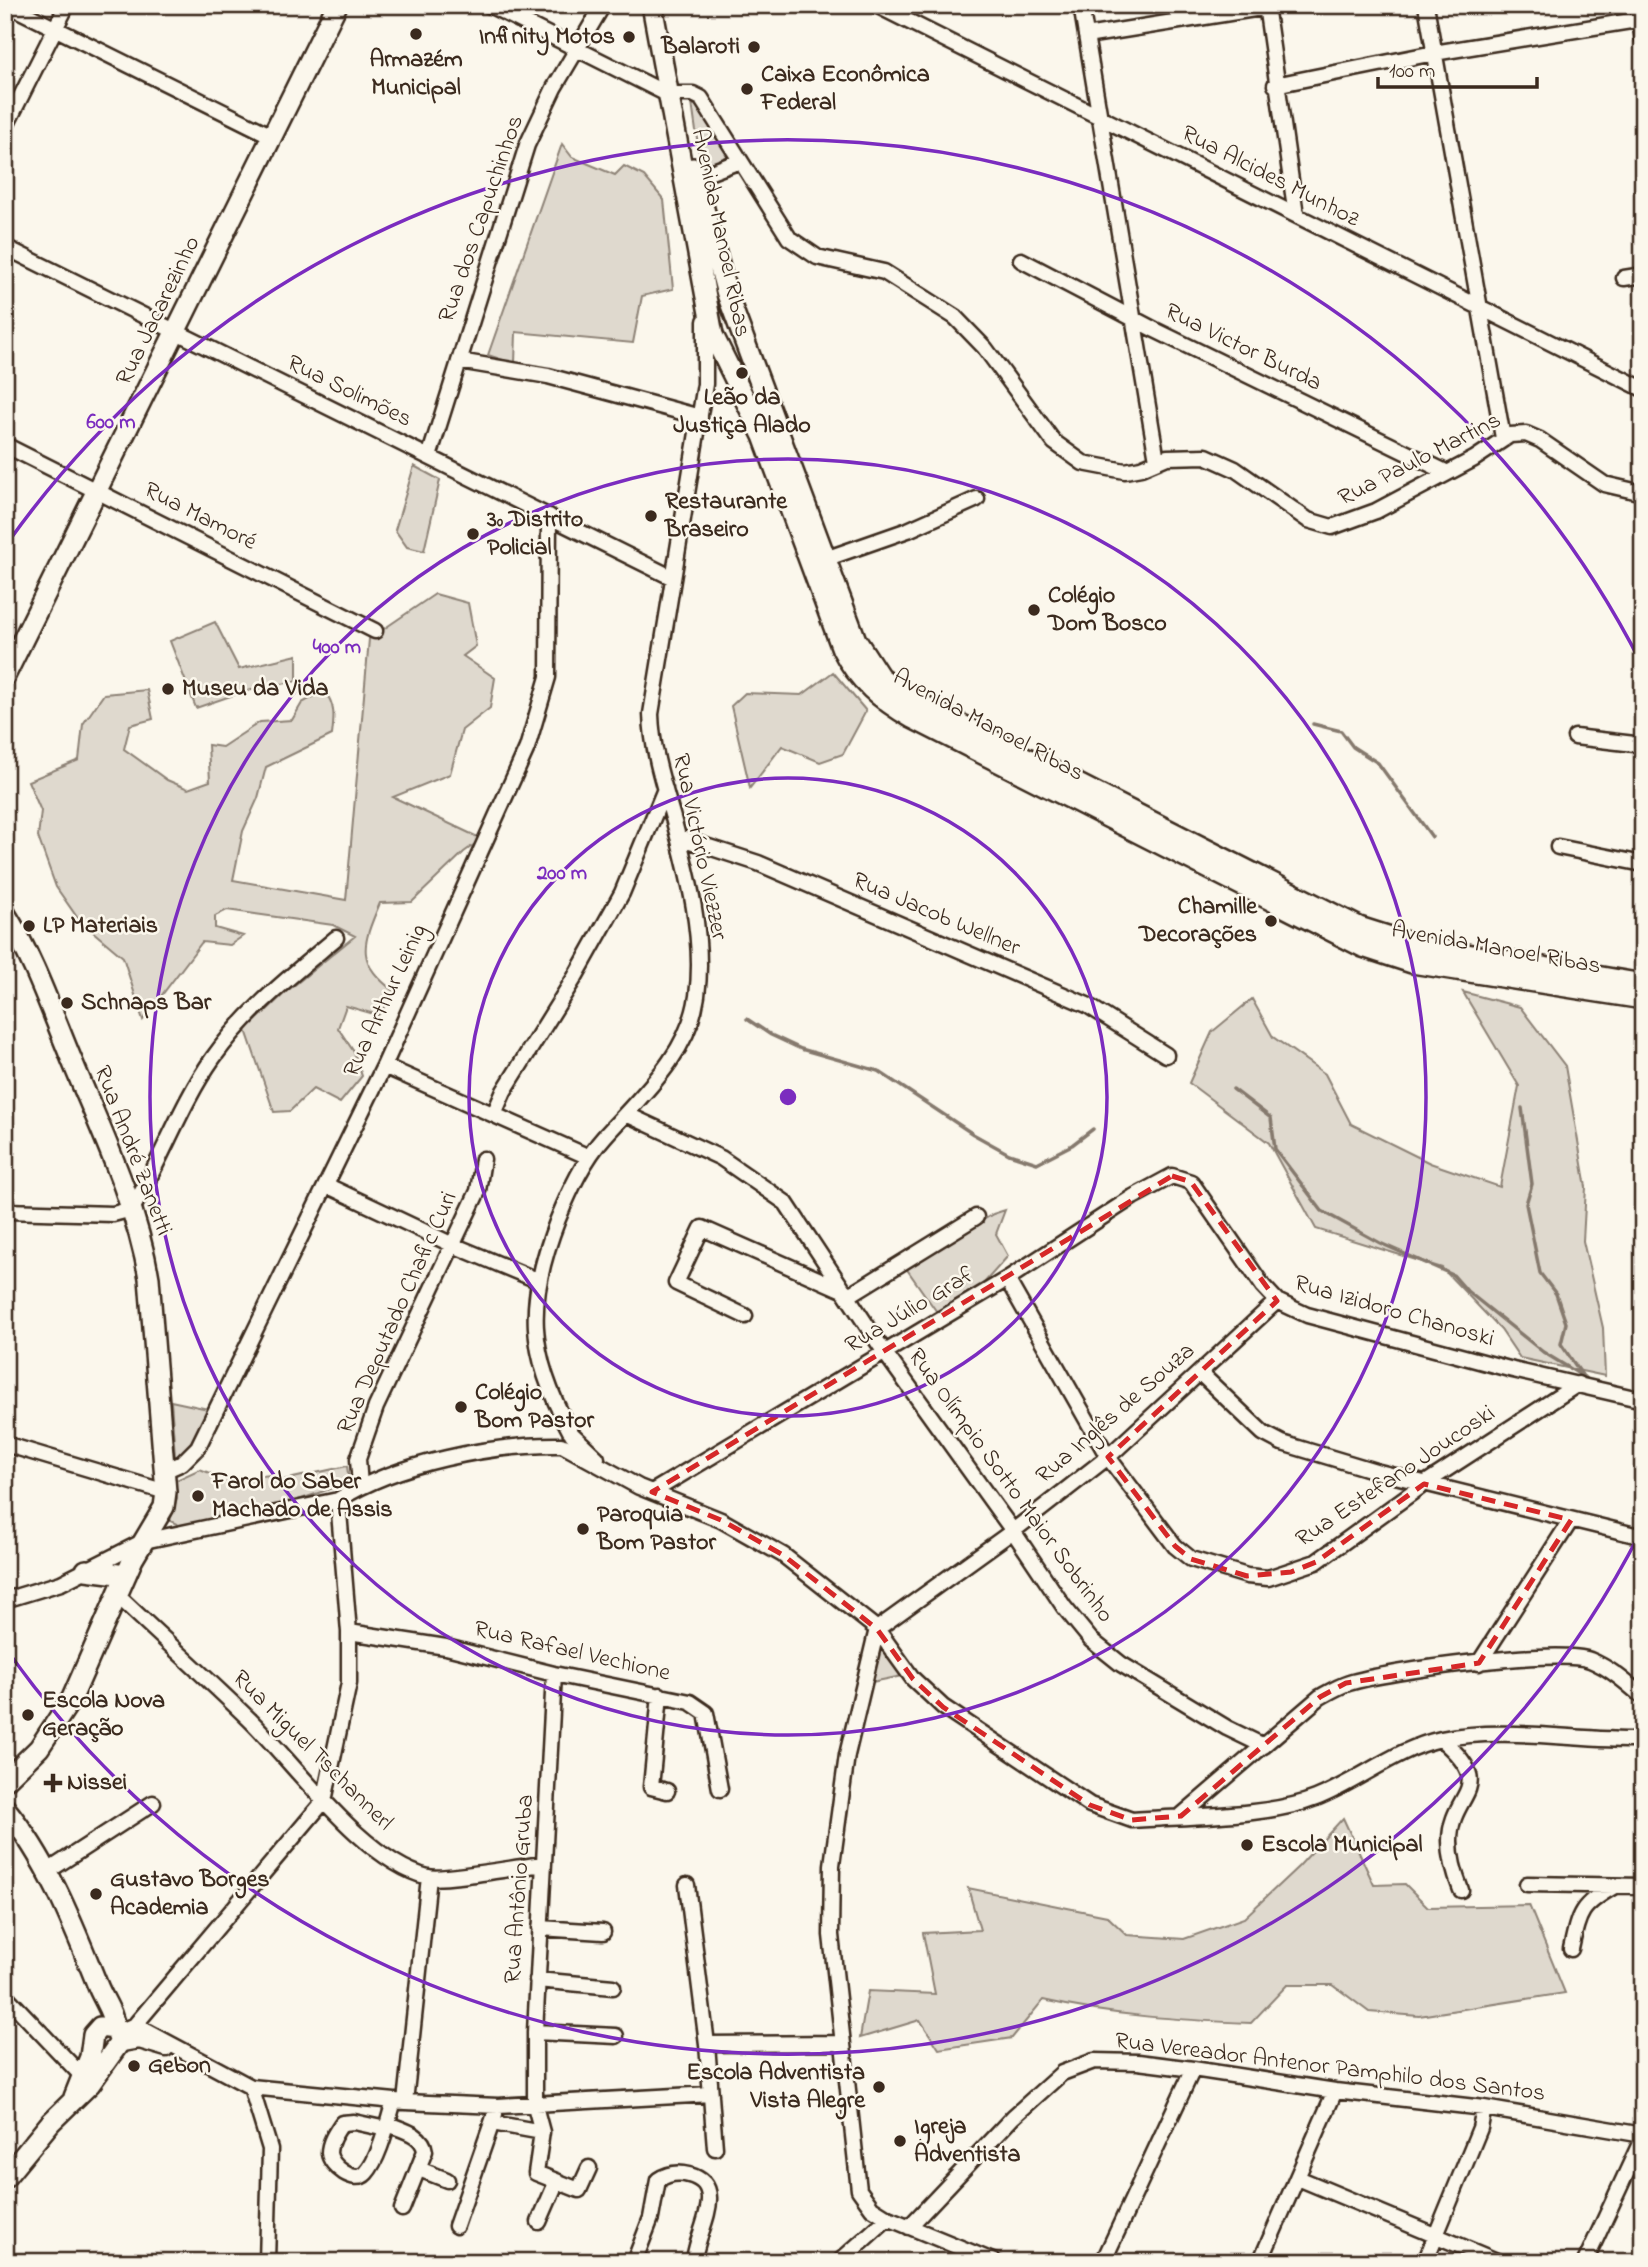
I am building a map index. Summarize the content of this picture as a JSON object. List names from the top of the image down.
{
  "streets": {
    "main road": ["Avenida Manoel Ribas", "Rua Jacarezinho", "Rua André Zanetti"],
    "street": [
      "Rua Alcides Munhoz",
      "Rua dos Capuchinhos",
      "Rua Victor Burda",
      "Rua Solimões",
      "Rua Paulo Martins",
      "Rua Mamoré",
      "Rua Victório Viezzer",
      "Rua Jacob Wellner",
      "Rua Arthur Leinig",
      "Rua Júlio Graf",
      "Rua Izidoro Chanoski",
      "Rua Deputado Chafic Curi",
      "Rua Inglês de Souza",
      "Rua Estefano Joucoski",
      "Rua Olímpio Sotto Maior Sobrinho",
      "Rua Rafael Vechione",
      "Rua Miguel Tschannerl",
      "Rua Antônio Gruba",
      "Rua Vereador Antenor Pamphilo dos Santos"
    ]
  },
  "crossings": [
    ["Rua dos Capuchinhos", "Rua Solimões"],
    ["Rua dos Capuchinhos", "Rua Paulo Martins"],
    ["Avenida Manoel Ribas", "Rua Paulo Martins"],
    ["Avenida Manoel Ribas", "Rua Victório Viezzer"],
    ["Rua Jacarezinho", "Rua Solimões"],
    ["Rua Jacarezinho", "Rua Mamoré"],
    ["Rua Victor Burda", "Rua Paulo Martins"],
    ["Rua Solimões", "Rua Victório Viezzer"],
    ["Rua Solimões", "Rua Arthur Leinig"],
    ["Rua Victório Viezzer", "Rua Jacob Wellner"],
    ["Rua Victório Viezzer", "Rua Olímpio Sotto Maior Sobrinho"],
    ["Rua Arthur Leinig", "Rua André Zanetti"],
    ["Rua Júlio Graf", "Rua Izidoro Chanoski"],
    ["Rua Júlio Graf", "Rua Estefano Joucoski"],
    ["Rua Júlio Graf", "Rua Olímpio Sotto Maior Sobrinho"],
    ["Rua Izidoro Chanoski", "Rua Inglês de Souza"],
    ["Rua Izidoro Chanoski", "Rua Estefano Joucoski"],
    ["Rua Inglês de Souza", "Rua Estefano Joucoski"],
    ["Rua Inglês de Souza", "Rua Olímpio Sotto Maior Sobrinho"],
    ["Rua Rafael Vechione", "Rua Antônio Gruba"]
  ],
  "places": {
    "other": [
      "Armazém Municipal",
      "Infinity Motos",
      "Balaroti",
      "Caixa Econômica Federal",
      "Leão da Justiça Alado",
      "Restaurante Braseiro",
      "3º Distrito Policial",
      "Colégio Dom Bosco",
      "Museu da Vida",
      "Chamille Decorações",
      "LP Materiais",
      "Schnaps Bar",
      "Colégio Bom Pastor",
      "Farol do Saber Machado de Assis",
      "Paroquia Bom Pastor",
      "Escola Nova Geração",
      "Escola Municipal",
      "Gustavo Borges Academia",
      "Gebon",
      "Escola Adventista Vista Alegre",
      "Igreja Adventista"
    ],
    "health": ["Nissei"]
  },
  "scale_bar": "100 m",
  "rings": ["600 m", "400 m", "200 m"]
}
